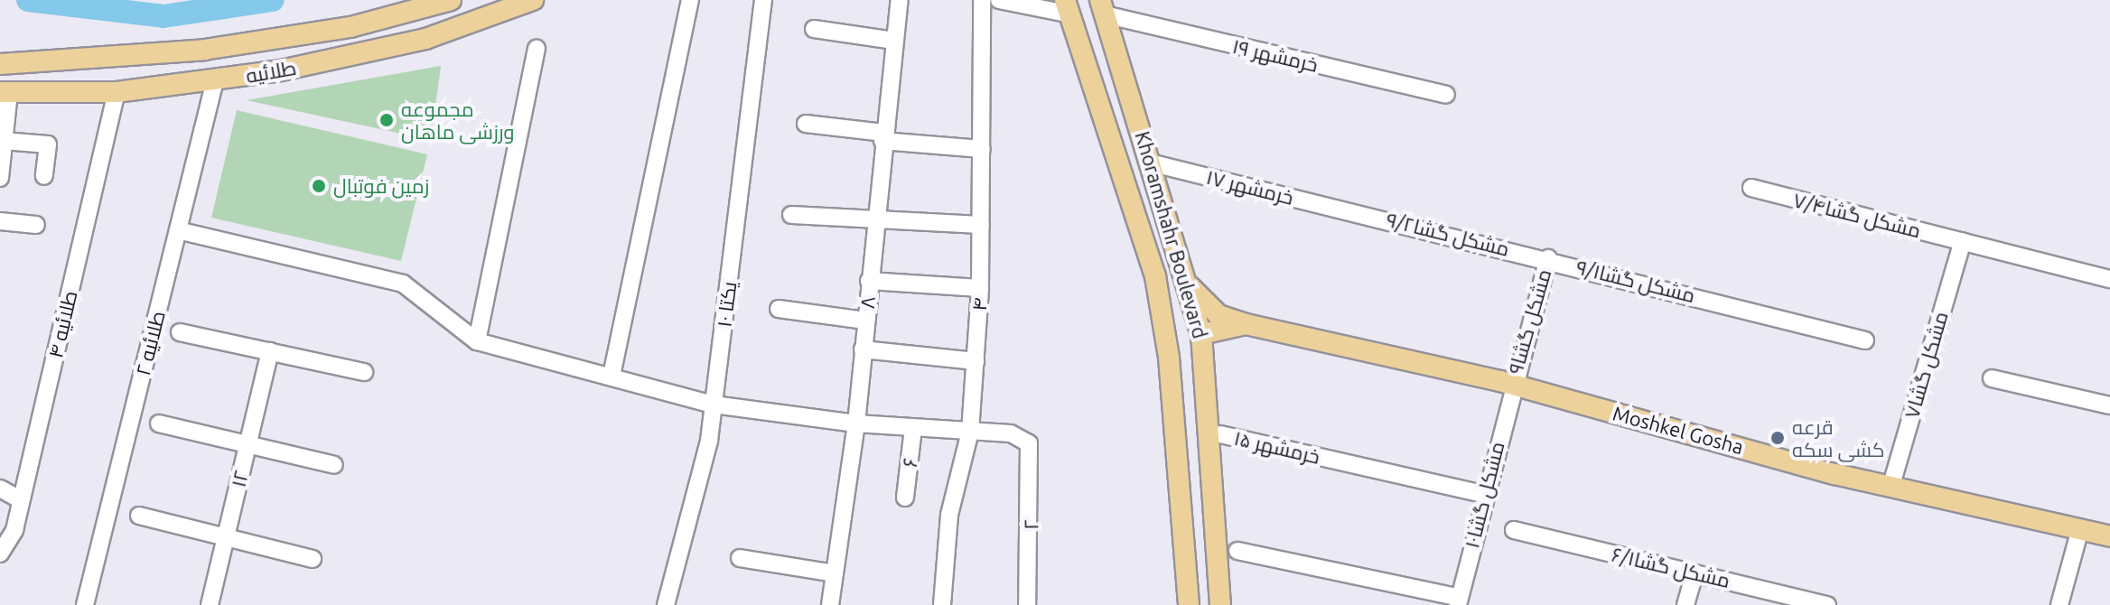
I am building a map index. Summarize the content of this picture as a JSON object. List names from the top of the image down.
{
  "streets": {
    "main road": ["طلائیه", "Khoramshahr Boulevard", "Moshkel Gosha"],
    "street": [
      "۱۹ خرمشهر",
      "۱۷ خرمشهر",
      "مشکل گشا۷/۴",
      "مشکل گشا۹/۲",
      "مشکل گشا۹/۱",
      "۸",
      "۱۰ یکتا",
      "۴",
      "مشکل گشا۹",
      "طلائیه ۴",
      "طلائیه ۲",
      "مشکل گشا۷",
      "۱۵ خرمشهر",
      "۶",
      "۱۲",
      "مشکل گشا۱۰",
      "۲",
      "مشکل گشا۶/۱"
    ]
  },
  "crossings": [
    ["۱۹ خرمشهر", "Khoramshahr Boulevard"],
    ["طلائیه", "طلائیه ۴"],
    ["طلائیه", "طلائیه ۲"],
    ["۱۷ خرمشهر", "مشکل گشا۹/۲"],
    ["۱۷ خرمشهر", "Khoramshahr Boulevard"],
    ["مشکل گشا۷/۴", "مشکل گشا۷"],
    ["مشکل گشا۹/۲", "مشکل گشا۹/۱"],
    ["مشکل گشا۹/۲", "مشکل گشا۹"],
    ["مشکل گشا۹/۱", "مشکل گشا۹"],
    ["۴", "۲"],
    ["مشکل گشا۹", "Moshkel Gosha"],
    ["مشکل گشا۹", "مشکل گشا۱۰"],
    ["مشکل گشا۷", "Moshkel Gosha"],
    ["Moshkel Gosha", "مشکل گشا۱۰"],
    ["۱۵ خرمشهر", "مشکل گشا۱۰"]
  ],
  "places": ["مجموعه ورزشی ماهان", "زمین فوتبال", "قرعه کشی سکه"]
}
